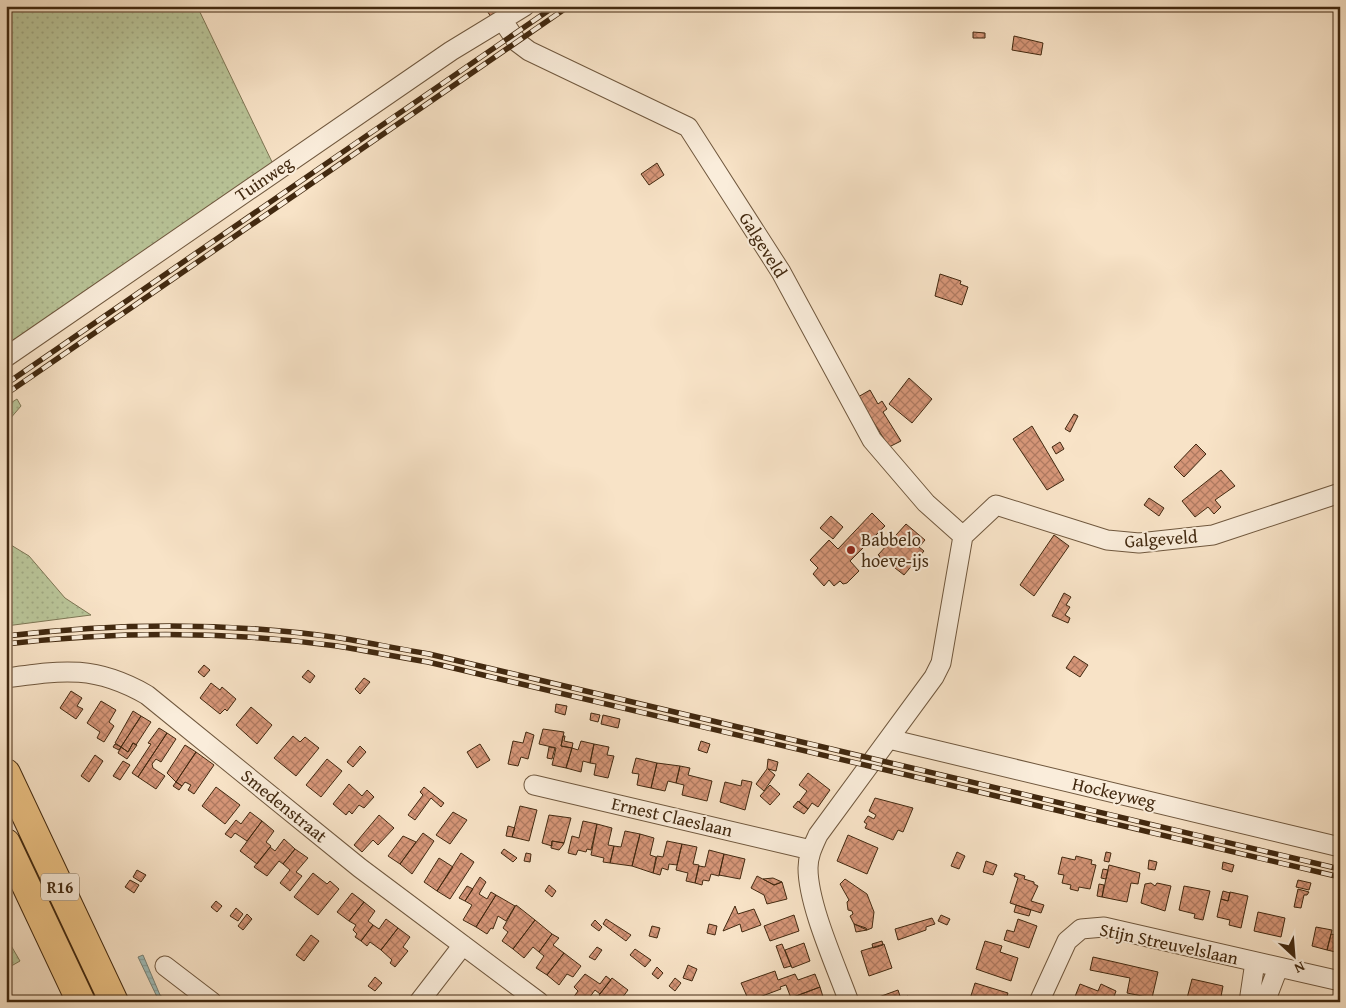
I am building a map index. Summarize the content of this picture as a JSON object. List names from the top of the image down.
{
  "streets": {
    "highway": ["R16"],
    "street": [
      "Tuinweg",
      "Galgeveld",
      "Hockeyweg",
      "Smedenstraat",
      "Ernest Claeslaan",
      "Stijn Streuvelslaan"
    ]
  },
  "crossings": [
    ["Tuinweg", "Galgeveld"]
  ],
  "places": ["Babbelo hoeve-ijs"],
  "north": "bottom right"
}
